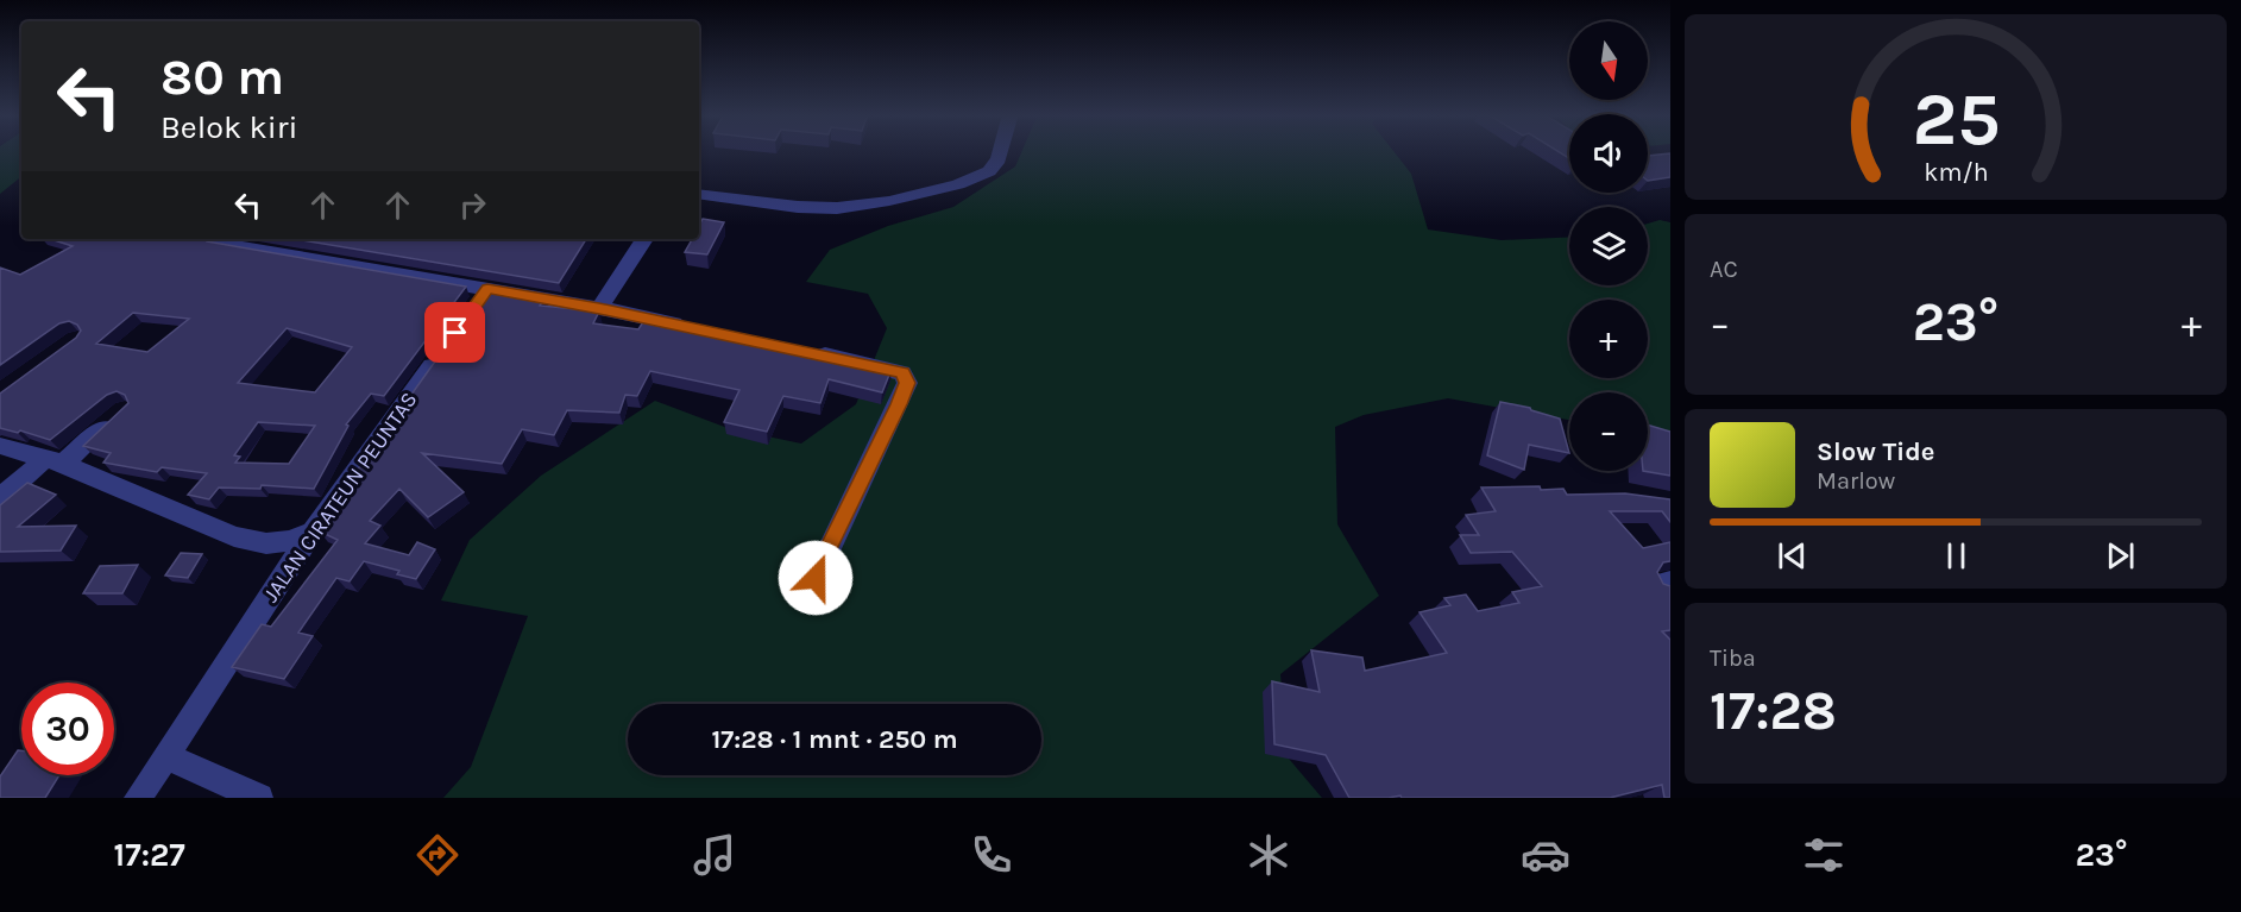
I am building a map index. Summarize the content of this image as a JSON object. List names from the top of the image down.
{
  "streets": {
    "street": ["JALAN CIRATEUN PEUNTAS"]
  },
  "north": "bottom",
  "page": {
    "map_buttons": ["+", "−"],
    "turn": ["80 m", "Belok kiri"],
    "tile": [
      "AC",
      ["Tiba", "17:28"]
    ],
    "heat": ["−", "23°", "+"],
    "song": ["Slow Tide", "Marlow"],
    "limit": "30",
    "trip": "17:28 · 1 mnt · 250 m",
    "tabs": ["17:27", "23°"],
    "gauge": ["25", "km/h"]
  }
}
